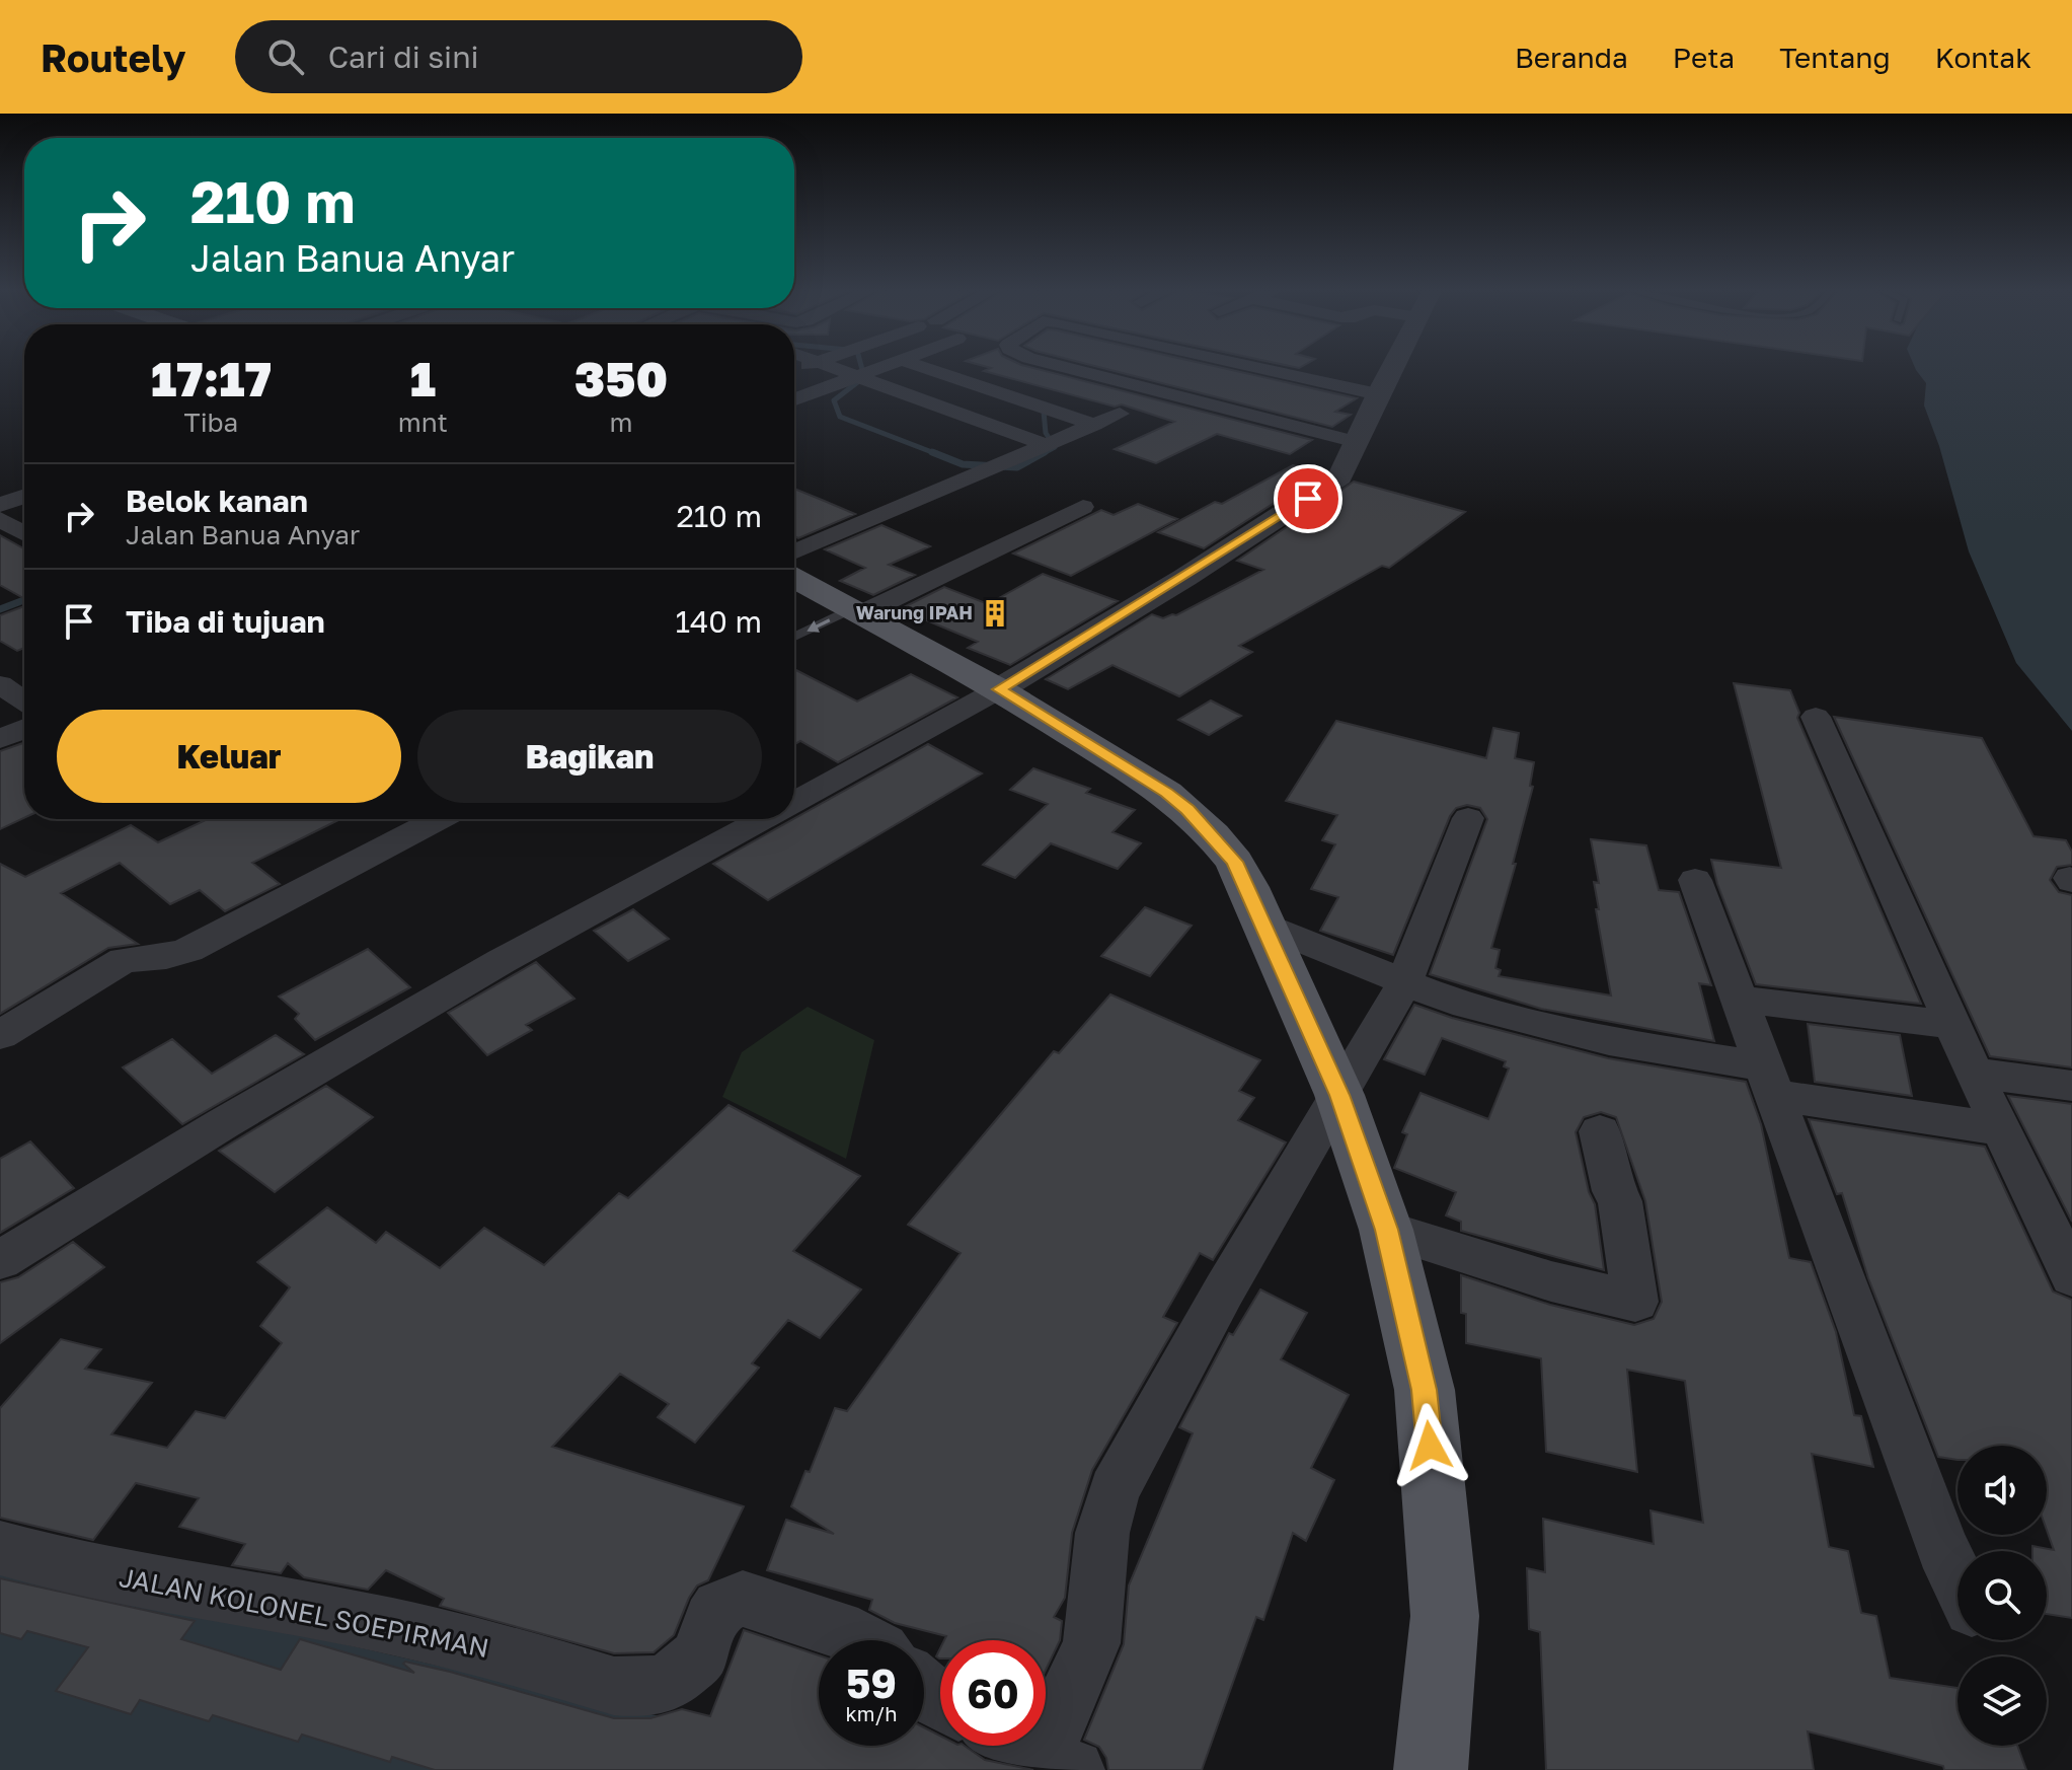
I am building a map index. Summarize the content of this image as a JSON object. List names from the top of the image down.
{
  "streets": {
    "street": ["JALAN KOLONEL SOEPIRMAN"]
  },
  "places": {
    "building": ["Warung IPAH"]
  },
  "page": {
    "header": "Routely",
    "search": "Cari di sini",
    "nav": [
      "Beranda",
      "Peta",
      "Tentang",
      "Kontak"
    ],
    "turn": ["210 m", "Jalan Banua Anyar"],
    "eta": [
      "17:17",
      "Tiba",
      "1",
      "mnt",
      "350",
      "m"
    ],
    "list": [
      {
        "name": "Belok kanan",
        "note": "Jalan Banua Anyar",
        "value": "210 m"
      },
      {
        "name": "Tiba di tujuan",
        "value": "140 m"
      }
    ],
    "buttons": ["Keluar", "Bagikan"],
    "speed": "59 km/h",
    "limit": "60"
  }
}
